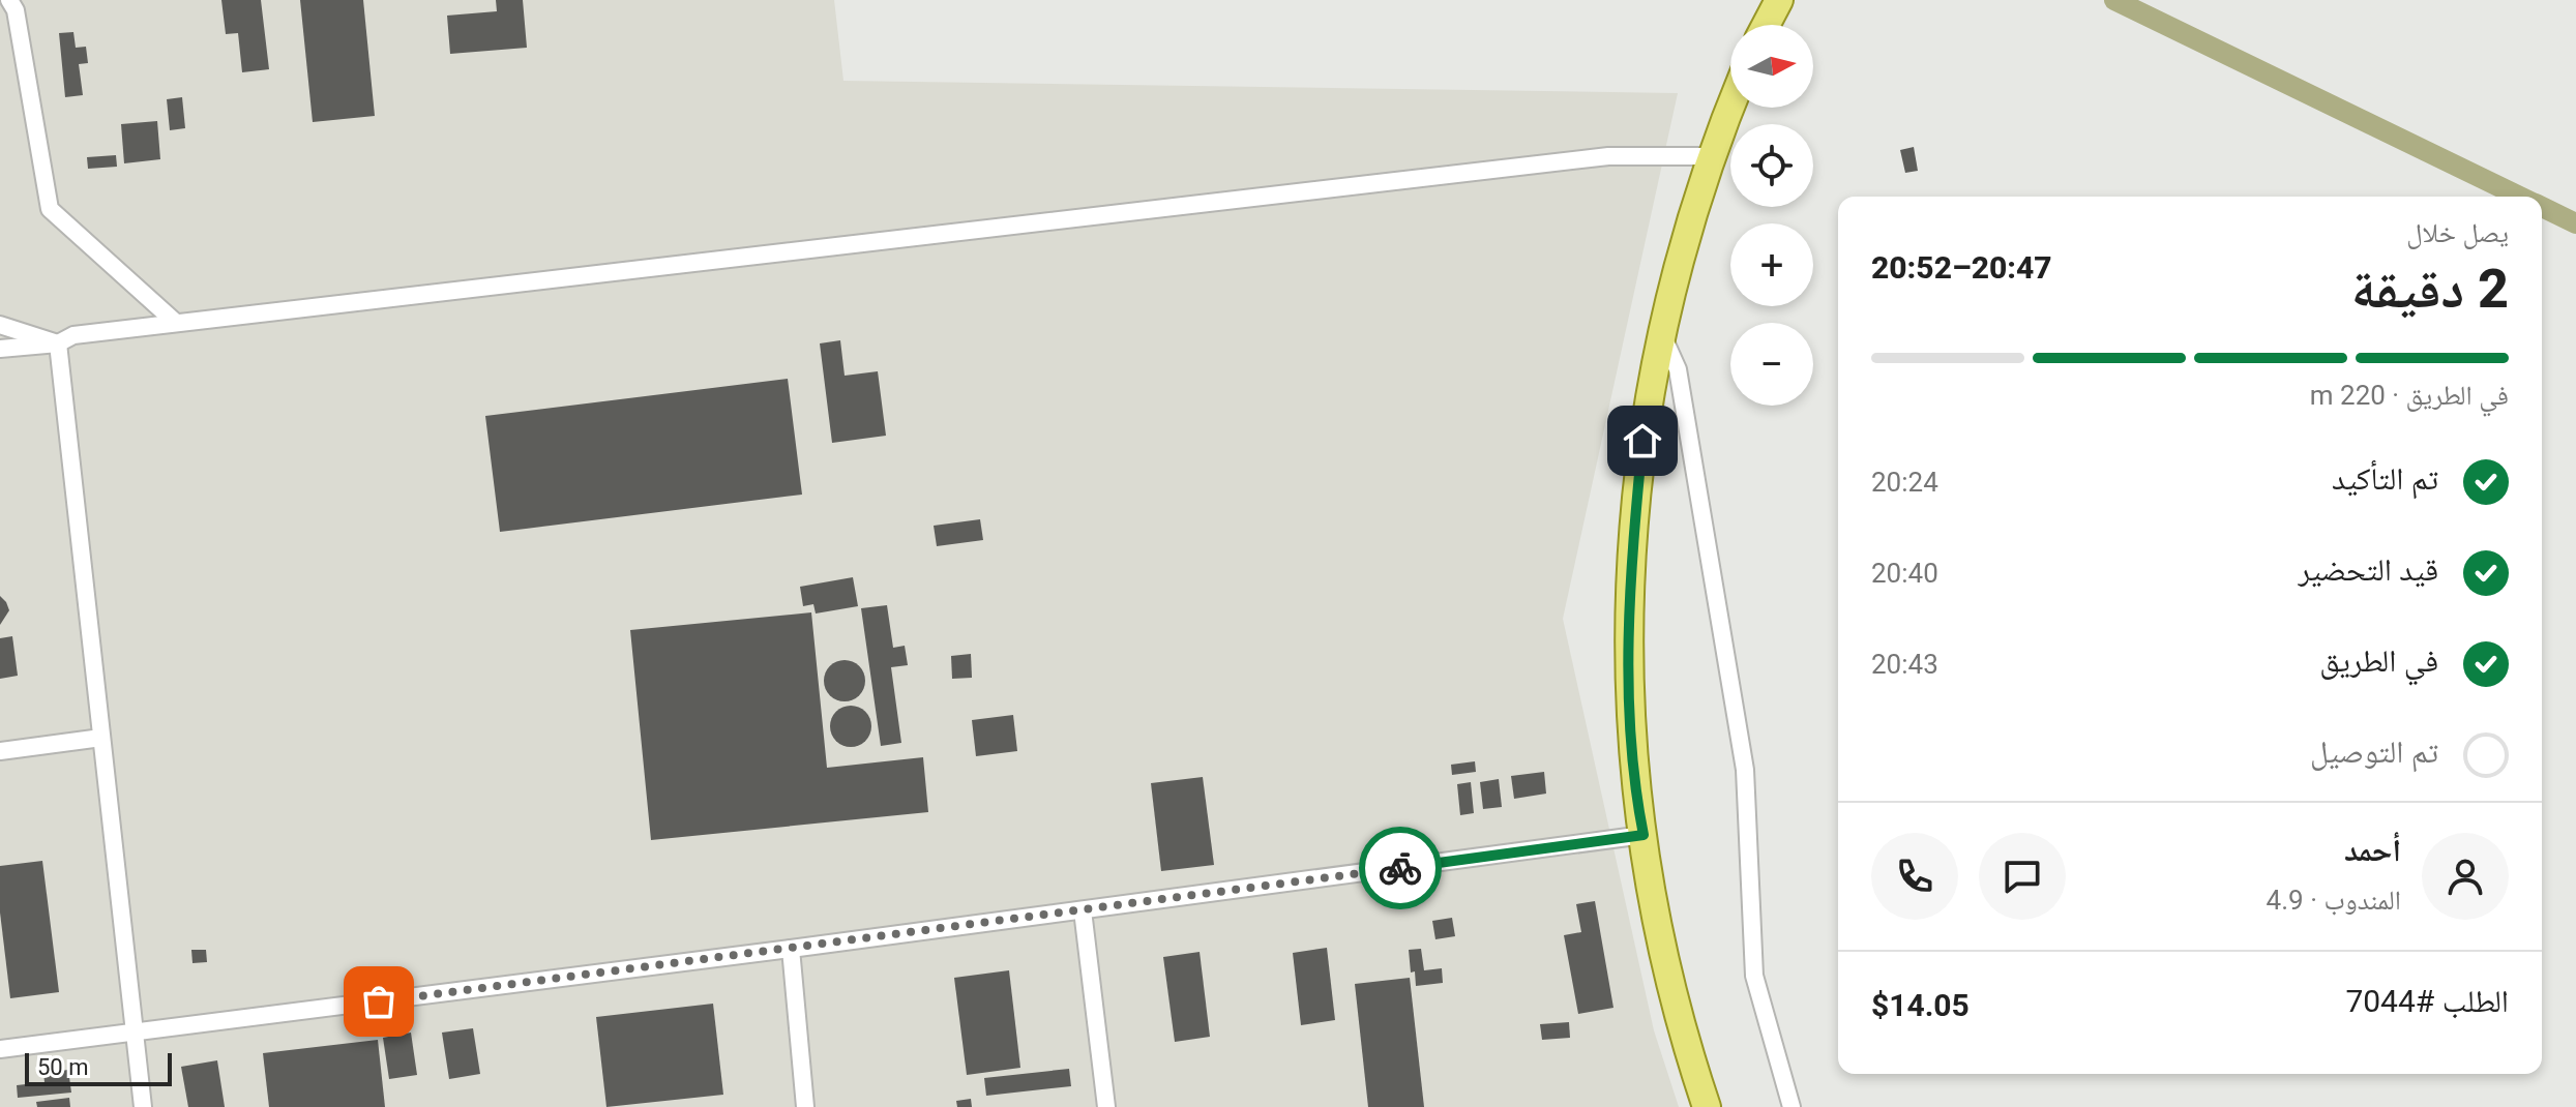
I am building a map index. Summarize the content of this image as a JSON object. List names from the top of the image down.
{
  "scale_bar": "50 m",
  "north": "right",
  "page": {
    "map_buttons": ["+", "−"],
    "heading": ["2 دقيقة", "يصل خلال", "20:47–20:52"],
    "panel": [
      "أحمد",
      "المندوب · 4.9",
      "الطلب #7044",
      "$14.05"
    ],
    "bar": "في الطريق · 220 m",
    "list": [
      ["تم التأكيد", "20:24"],
      ["قيد التحضير", "20:40"],
      ["في الطريق", "20:43"],
      "تم التوصيل"
    ],
    "scale": "50 m"
  }
}
